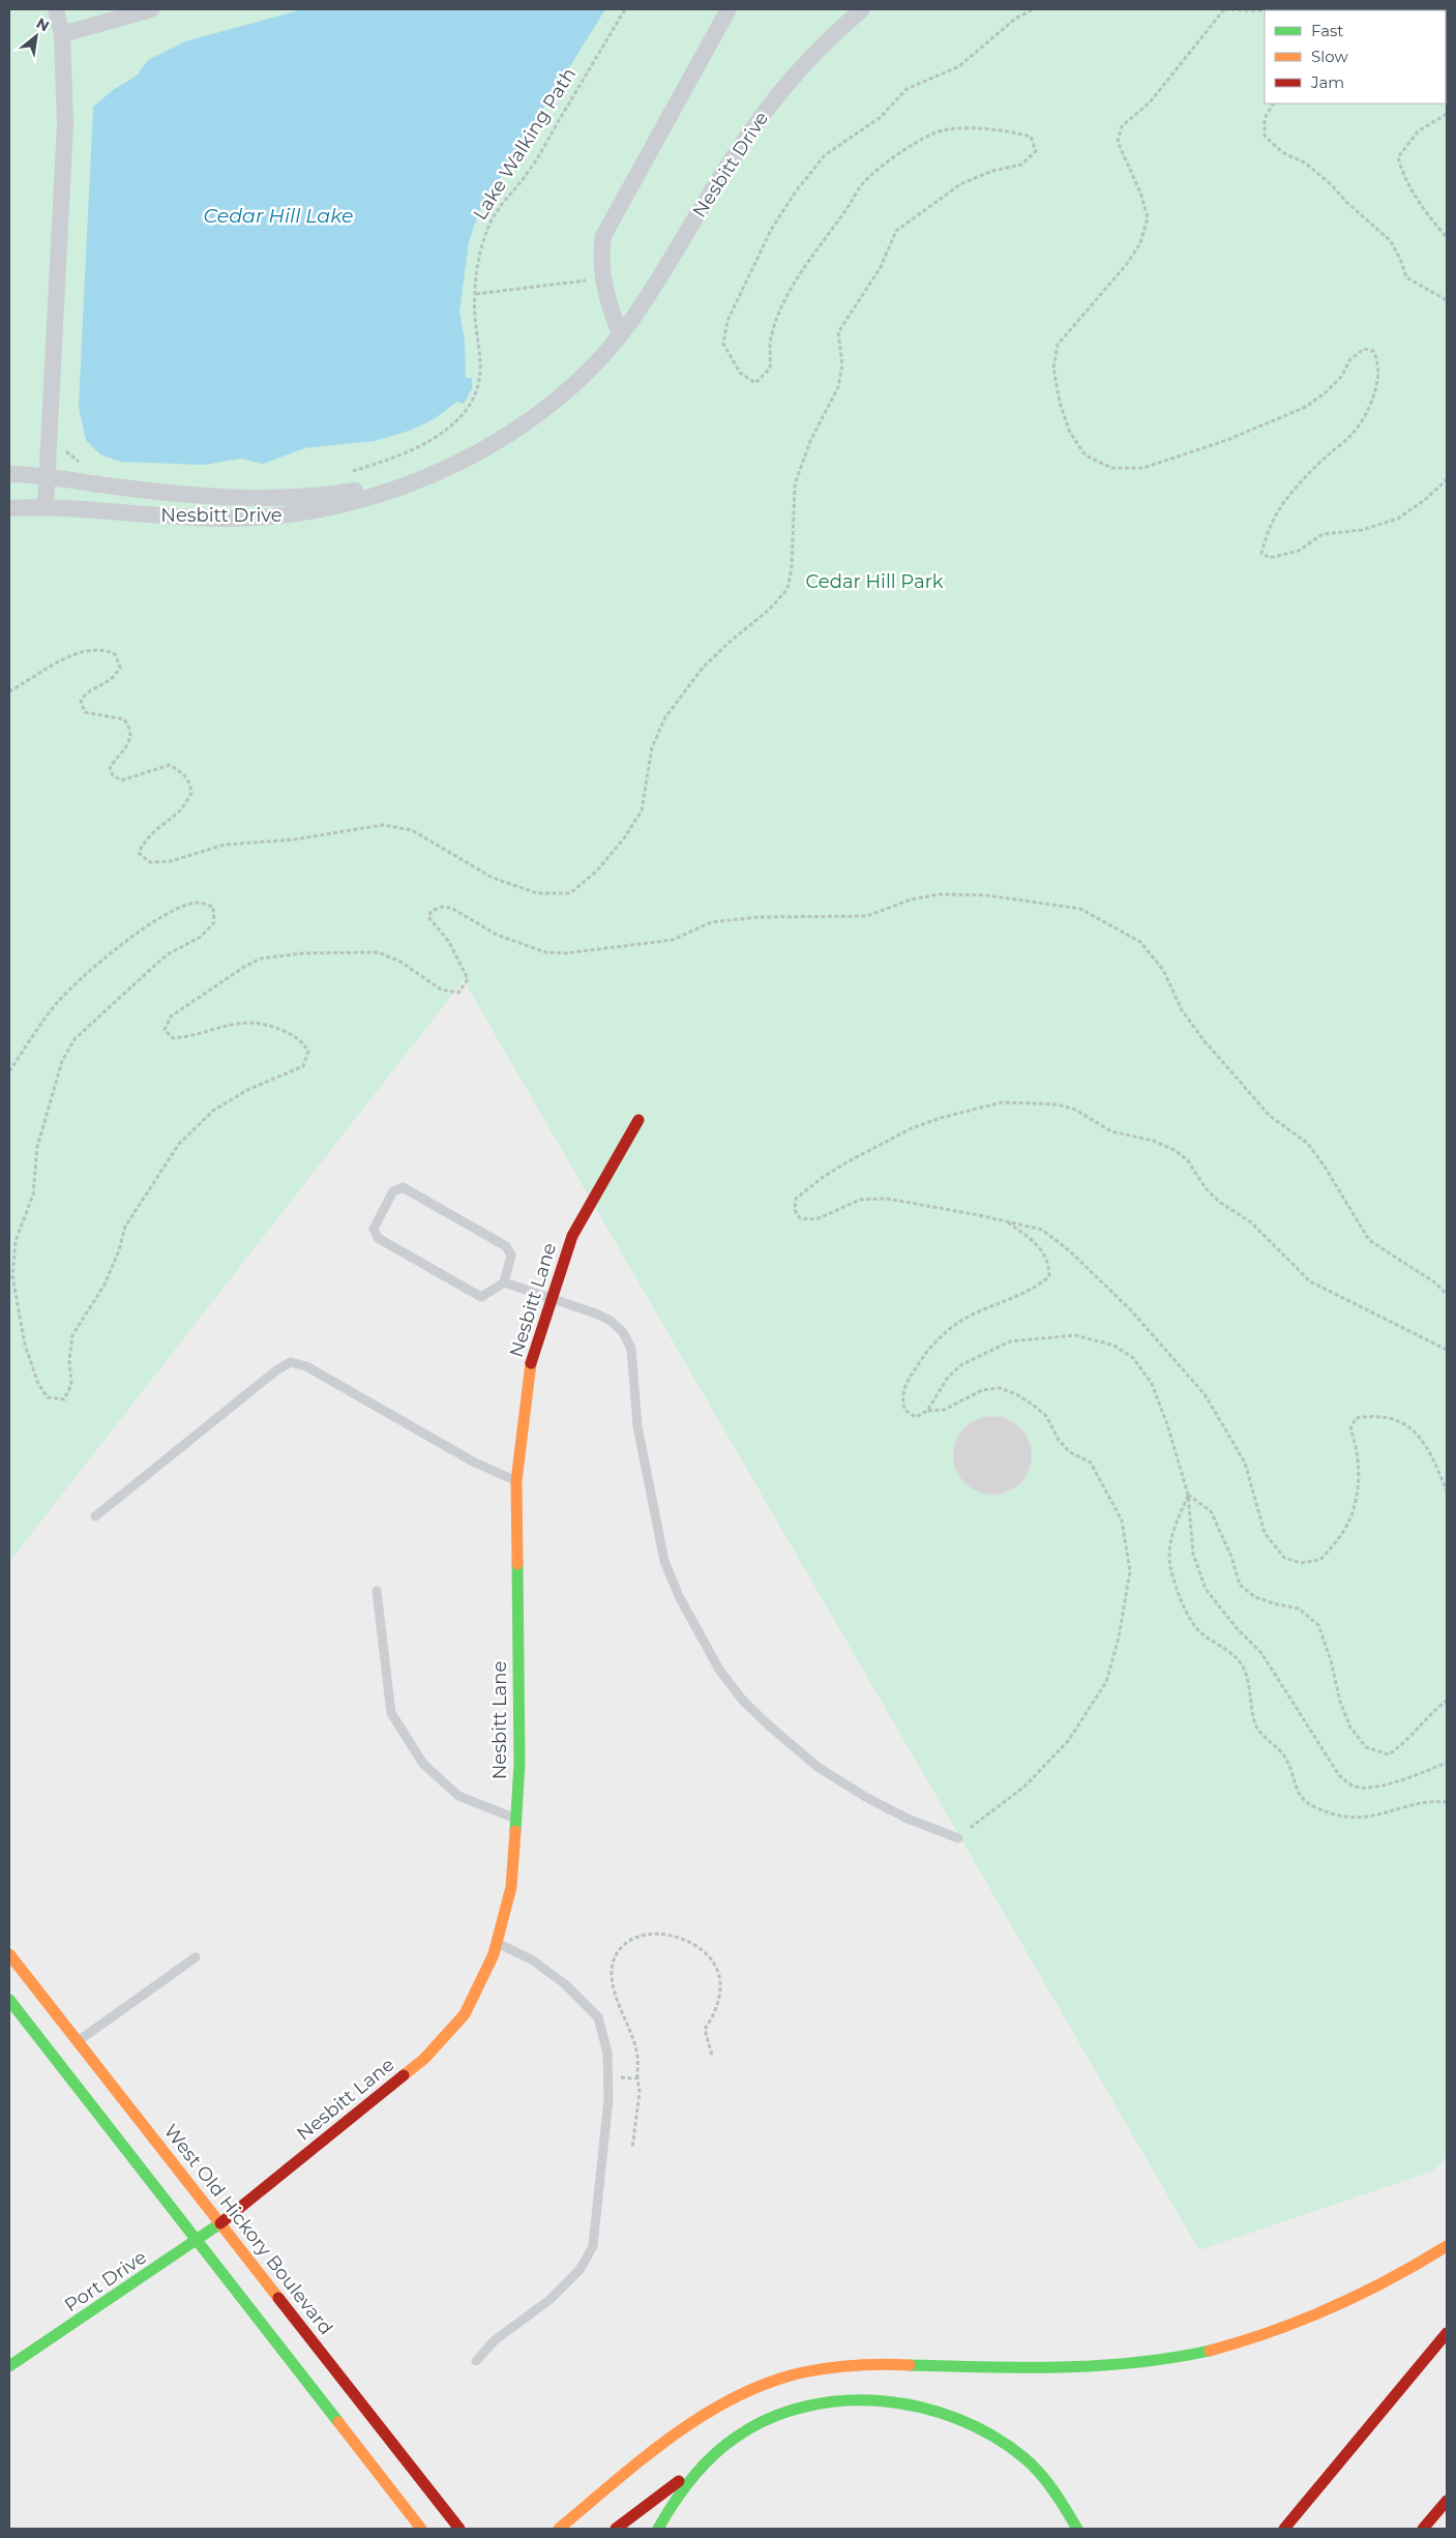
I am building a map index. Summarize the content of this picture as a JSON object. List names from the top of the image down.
{
  "streets": {
    "main road": ["Nesbitt Lane", "West Old Hickory Boulevard", "Port Drive"],
    "street": ["Nesbitt Drive"],
    "path": ["Lake Walking Path"]
  },
  "crossings": [
    ["Nesbitt Lane", "West Old Hickory Boulevard"],
    ["Nesbitt Lane", "Port Drive"],
    ["West Old Hickory Boulevard", "Port Drive"]
  ],
  "water": ["Cedar Hill Lake"],
  "parks": ["Cedar Hill Park"],
  "legend": ["Fast", "Slow", "Jam"],
  "north": "top right"
}
